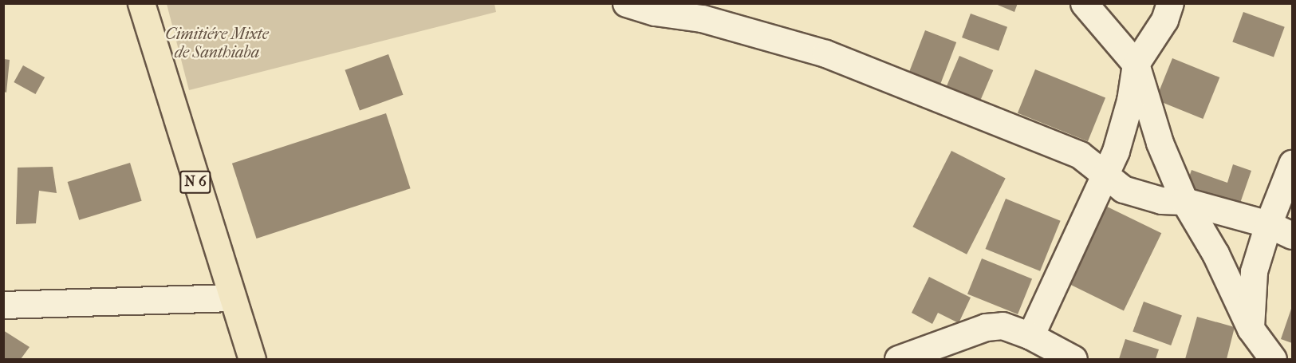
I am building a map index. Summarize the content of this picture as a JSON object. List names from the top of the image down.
{
  "streets": {
    "main road": ["N 6"]
  },
  "parks": ["Cimitiére Mixte de Santhiaba"]
}
